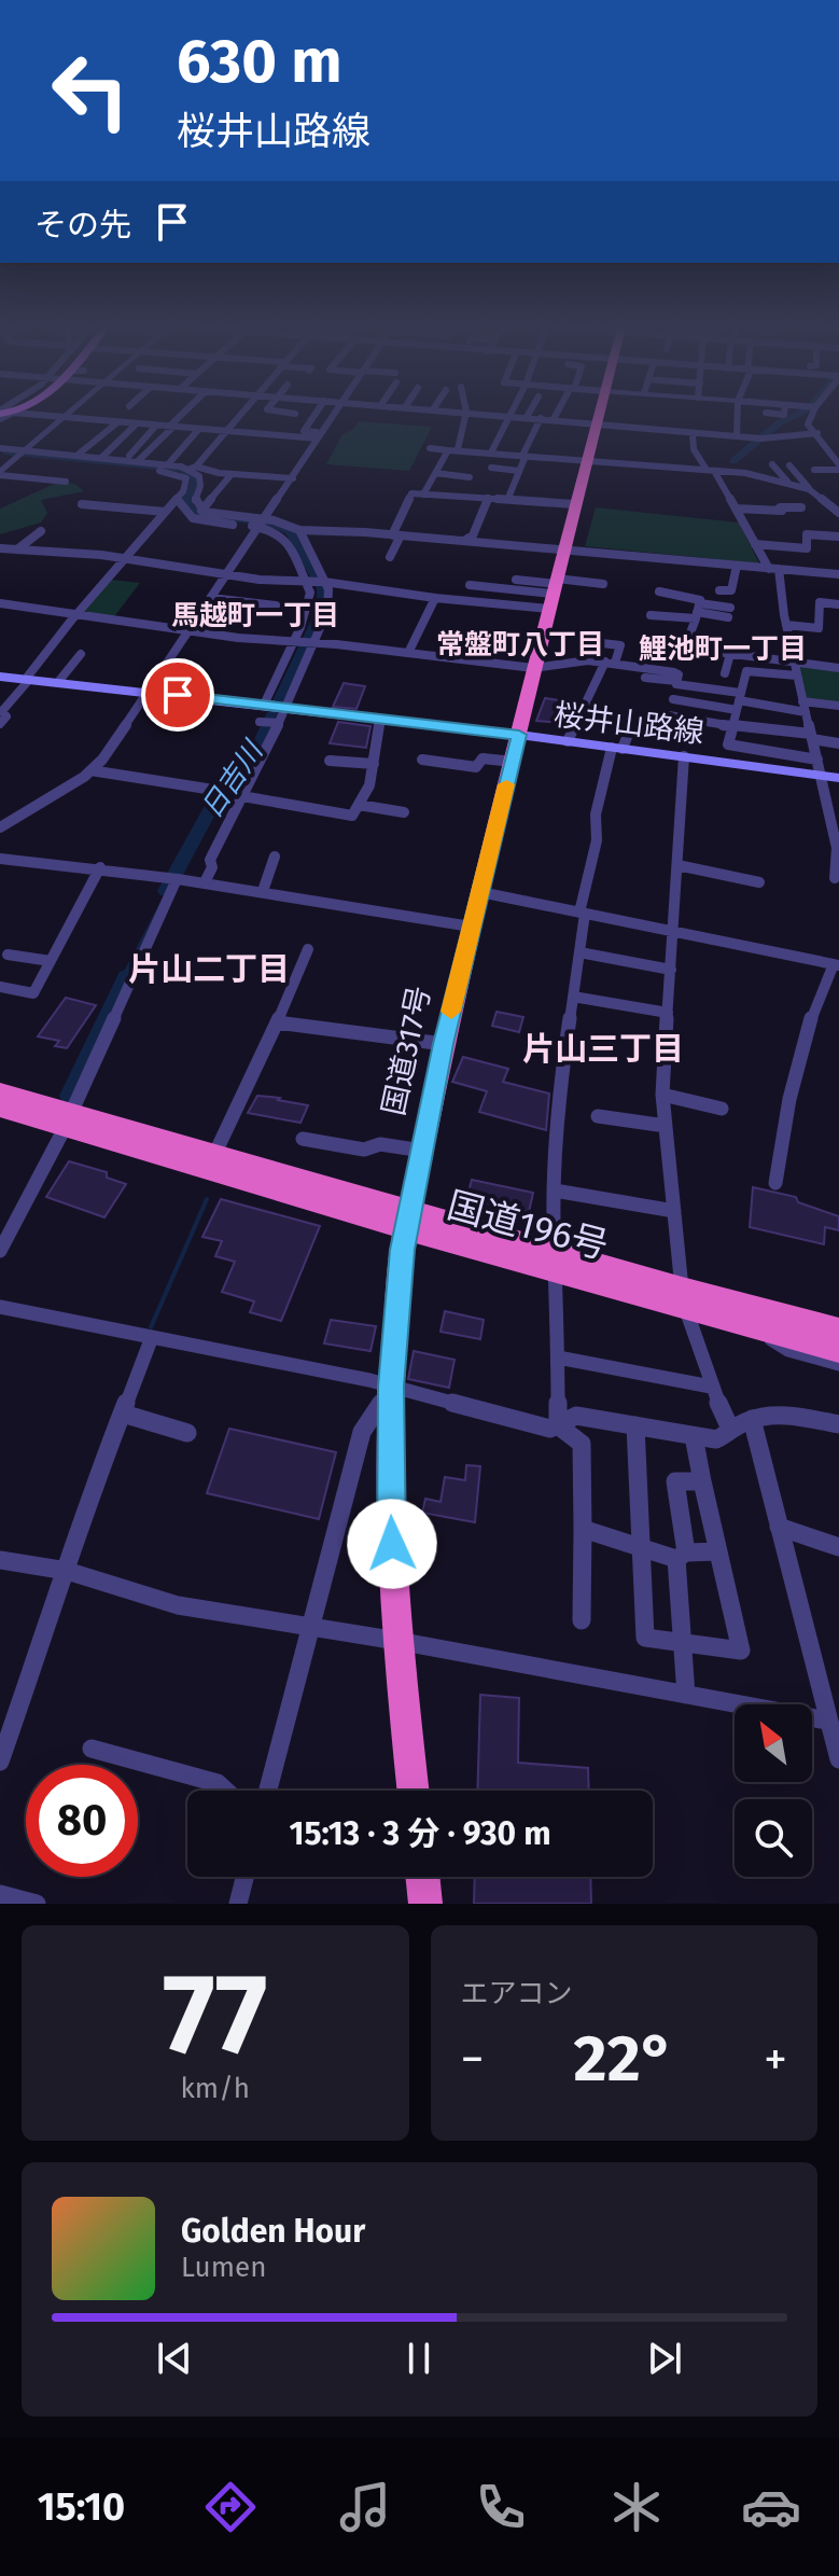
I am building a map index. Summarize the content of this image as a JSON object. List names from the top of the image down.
{
  "streets": {
    "highway": ["国道317号", "国道196号"],
    "main road": ["桜井山路線"]
  },
  "crossings": [
    ["桜井山路線", "国道317号"],
    ["国道317号", "国道196号"]
  ],
  "districts": [
    "馬越町一丁目",
    "常盤町八丁目",
    "鯉池町一丁目",
    "片山二丁目",
    "片山三丁目"
  ],
  "water": ["日吉川"],
  "north": "top left",
  "page": {
    "turn": ["630 m", "桜井山路線"],
    "then": "その先",
    "limit": "80",
    "trip": "15:13 · 3 分 · 930 m",
    "tile": [
      ["77", "km/h"],
      "エアコン"
    ],
    "heat": ["−", "22°", "+"],
    "song": ["Golden Hour", "Lumen"],
    "tabs": "15:10"
  }
}
